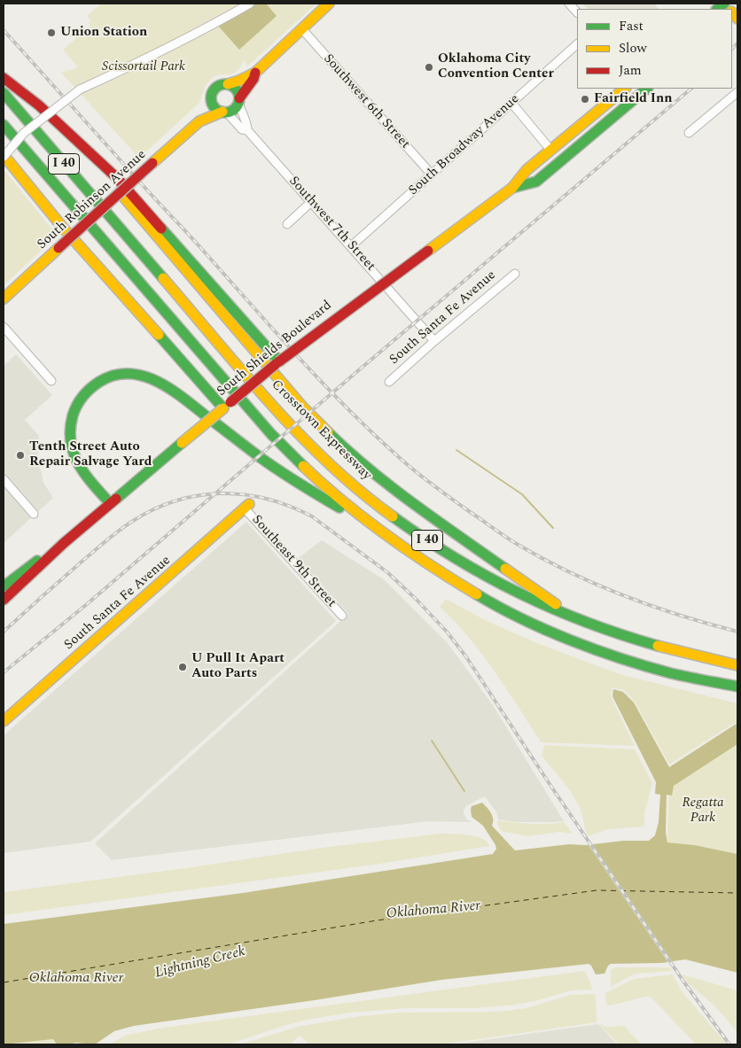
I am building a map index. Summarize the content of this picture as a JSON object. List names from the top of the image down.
{
  "streets": {
    "main road": [
      "I 40",
      "South Robinson Avenue",
      "South Santa Fe Avenue",
      "South Shields Boulevard",
      "Crosstown Expressway"
    ],
    "street": [
      "Southwest 6th Street",
      "South Broadway Avenue",
      "Southwest 7th Street",
      "Southeast 9th Street"
    ]
  },
  "crossings": [
    ["Southwest 6th Street", "South Broadway Avenue"],
    ["South Broadway Avenue", "Southwest 7th Street"],
    ["South Robinson Avenue", "Southwest 7th Street"],
    ["Southwest 7th Street", "South Santa Fe Avenue"],
    ["South Santa Fe Avenue", "Southeast 9th Street"]
  ],
  "water": ["Oklahoma River", "Lightning Creek"],
  "parks": ["Scissortail Park", "Regatta Park"],
  "places": [
    "Union Station",
    "Oklahoma City Convention Center",
    "Fairfield Inn",
    "Tenth Street Auto Repair Salvage Yard",
    "U Pull It Apart Auto Parts"
  ],
  "legend": ["Fast", "Slow", "Jam"]
}
